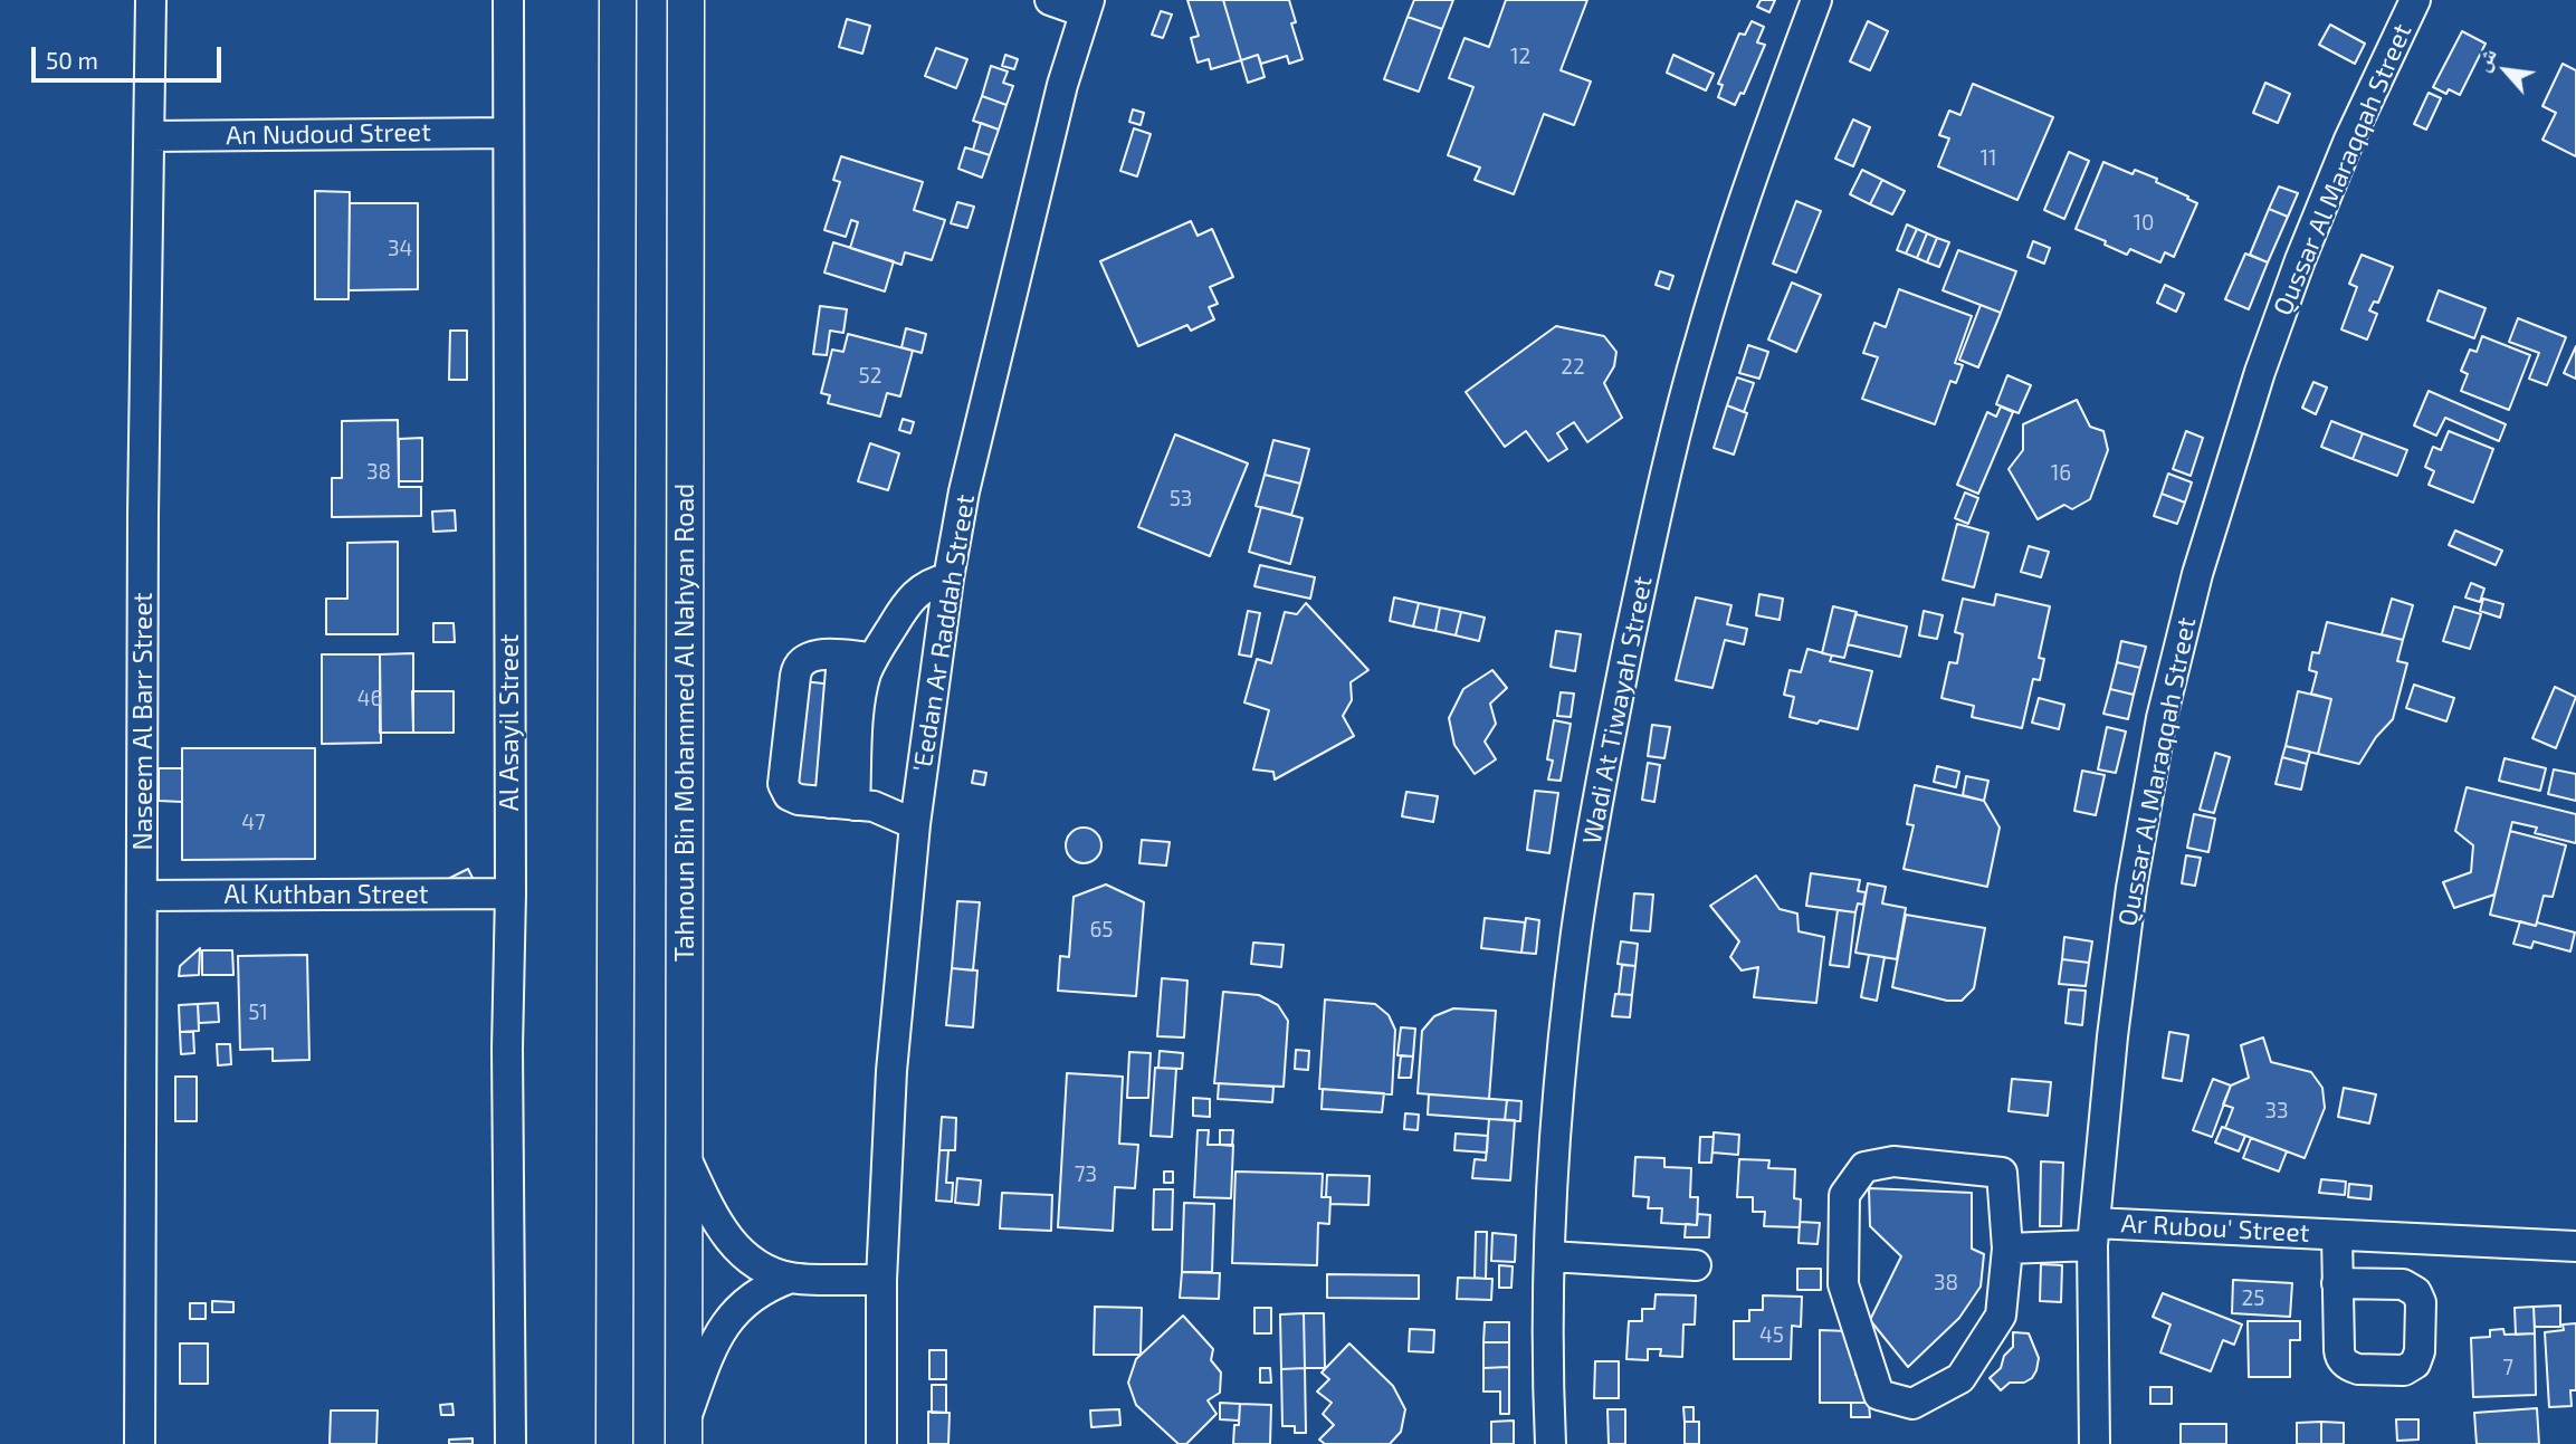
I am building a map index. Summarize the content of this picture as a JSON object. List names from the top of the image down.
{
  "streets": {
    "main road": ["Tahnoun Bin Mohammed Al Nahyan Road"],
    "street": [
      "An Nudoud Street",
      "Qussar Al Maraqqah Street",
      "'Eedan Ar Raddah Street",
      "Wadi At Tiwayah Street",
      "Naseem Al Barr Street",
      "Al Asayil Street",
      "Al Kuthban Street",
      "Ar Rubou' Street"
    ]
  },
  "crossings": [
    ["An Nudoud Street", "Naseem Al Barr Street"],
    ["An Nudoud Street", "Al Asayil Street"],
    ["Qussar Al Maraqqah Street", "Ar Rubou' Street"],
    ["Naseem Al Barr Street", "Al Kuthban Street"],
    ["Al Asayil Street", "Al Kuthban Street"]
  ],
  "house_numbers": [
    "12",
    "11",
    "10",
    "34",
    "22",
    "52",
    "38",
    "16",
    "53",
    "46",
    "47",
    "65",
    "51",
    "33",
    "73",
    "38",
    "25",
    "45",
    "7"
  ],
  "scale_bar": "50 m",
  "north": "top left"
}
